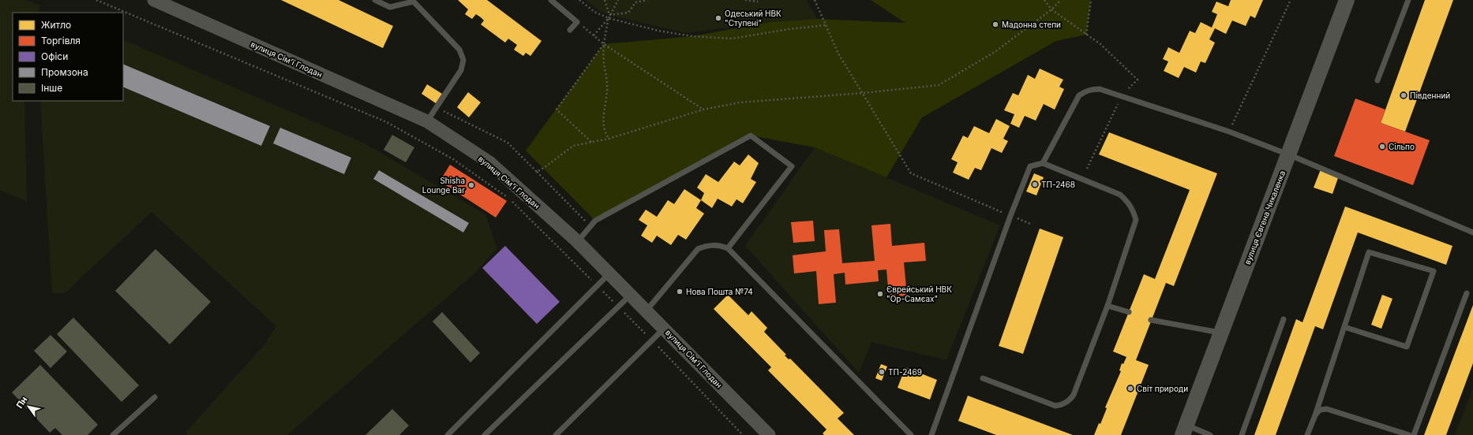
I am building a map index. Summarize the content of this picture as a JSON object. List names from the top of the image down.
{
  "streets": {
    "main road": ["вулиця Євгена Чикаленка"],
    "street": ["вулиця Сім'ї Глодан"]
  },
  "places": [
    "Одеський НВК \"Ступені\"",
    "Мадонна степи",
    "Південний",
    "Сільпо",
    "ТП-2468",
    "Shisha Lounge Bar",
    "Нова Пошта №74",
    "Єврейський НВК \"Ор-Самєах\"",
    "ТП-2469",
    "Світ природи"
  ],
  "legend": [
    "Житло",
    "Торгівля",
    "Офіси",
    "Промзона",
    "Інше"
  ],
  "north": "top left"
}
